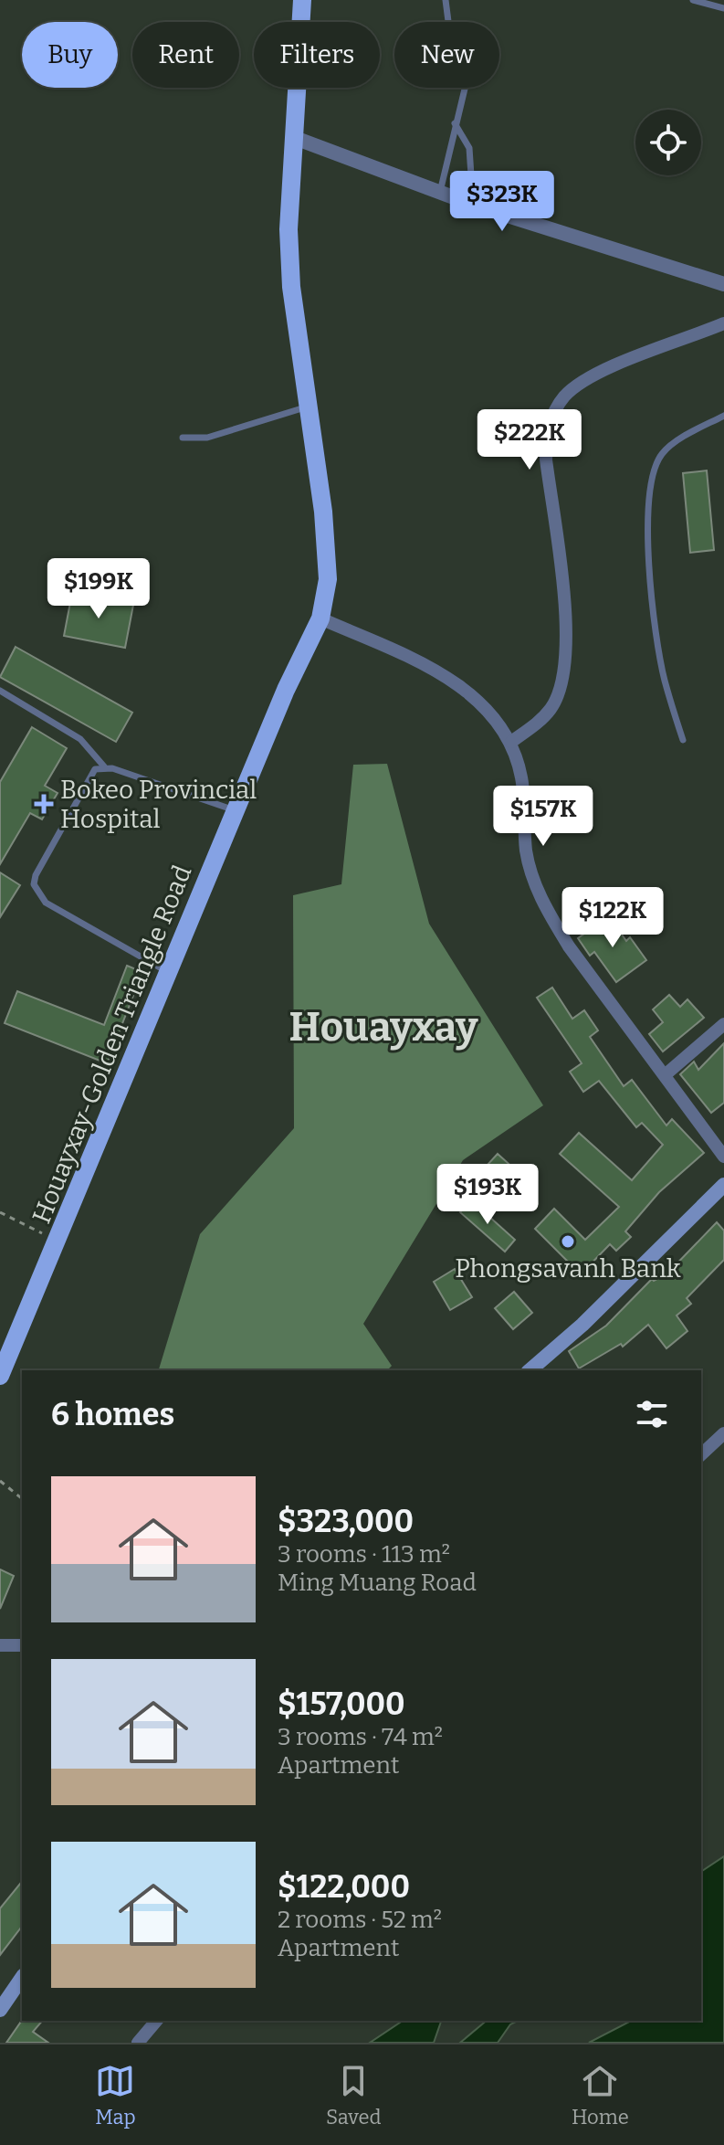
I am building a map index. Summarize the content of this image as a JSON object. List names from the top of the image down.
{
  "streets": {
    "main road": ["Houayxay-Golden Triangle Road"]
  },
  "districts": ["Houayxay"],
  "places": {
    "health": ["Bokeo Provincial Hospital"],
    "other": ["Phongsavanh Bank"]
  },
  "page": {
    "chip": [
      "Buy",
      "Rent",
      "Filters",
      "New"
    ],
    "price": [
      "$323K",
      "$222K",
      "$199K",
      "$157K",
      "$122K",
      "$193K"
    ],
    "heading": "6 homes",
    "list": [
      {
        "name": "$323,000",
        "note": "3 rooms · 113 m² · Ming Muang Road"
      },
      {
        "name": "$157,000",
        "note": "3 rooms · 74 m² · Apartment"
      },
      {
        "name": "$122,000",
        "note": "2 rooms · 52 m² · Apartment"
      }
    ],
    "tabs": ["Map", "Saved", "Home"]
  }
}
